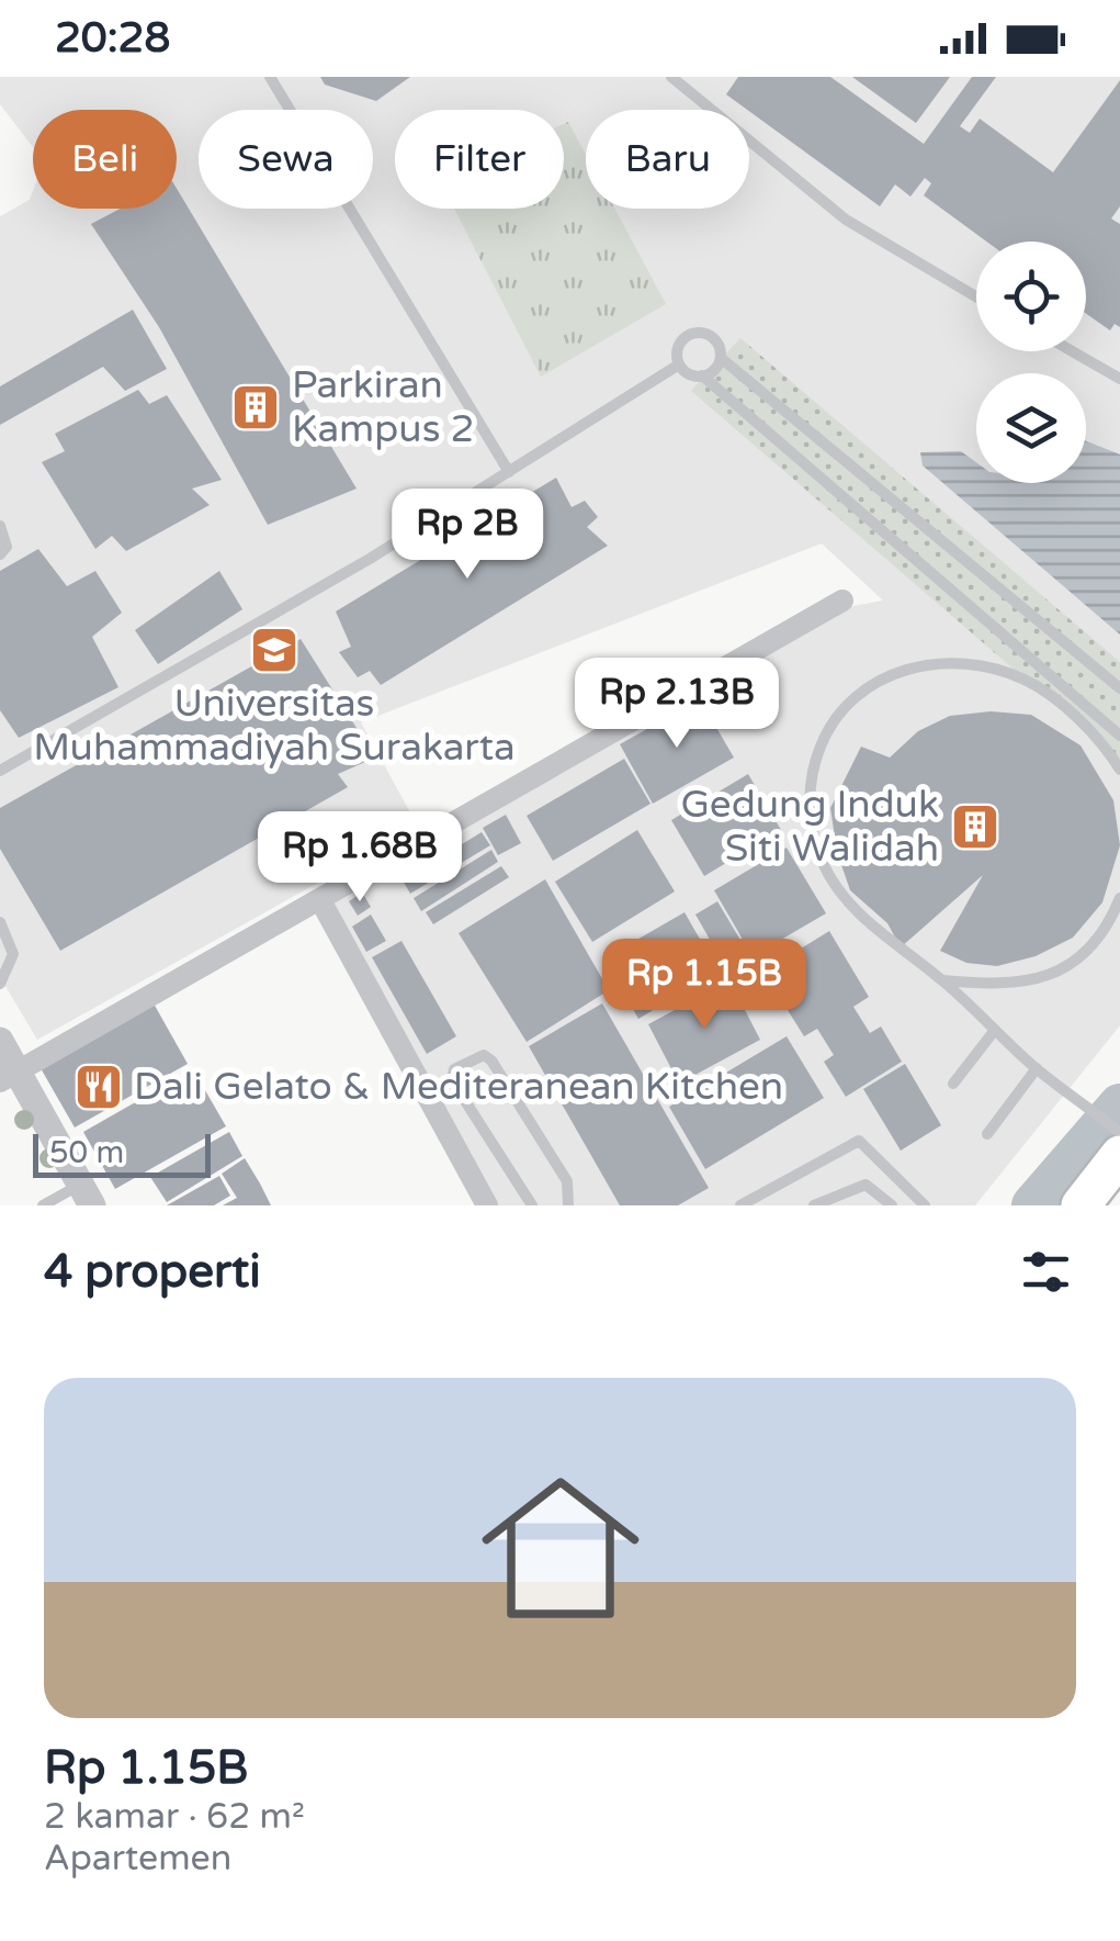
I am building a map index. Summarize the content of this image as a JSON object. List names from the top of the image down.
{
  "places": {
    "building": ["Parkiran Kampus 2", "Gedung Induk Siti Walidah"],
    "school or university": ["Universitas Muhammadiyah Surakarta"],
    "restaurant": ["Dali Gelato & Mediteranean Kitchen"]
  },
  "scale_bar": "50 m",
  "page": {
    "status": "20:28",
    "chip": [
      "Beli",
      "Sewa",
      "Filter",
      "Baru"
    ],
    "price": [
      "Rp 2B",
      "Rp 2.13B",
      "Rp 1.68B",
      "Rp 1.15B"
    ],
    "scale": "50 m",
    "heading": "4 properti",
    "list": [
      {
        "name": "Rp 1.15B",
        "note": "2 kamar · 62 m² · Apartemen"
      }
    ]
  }
}
